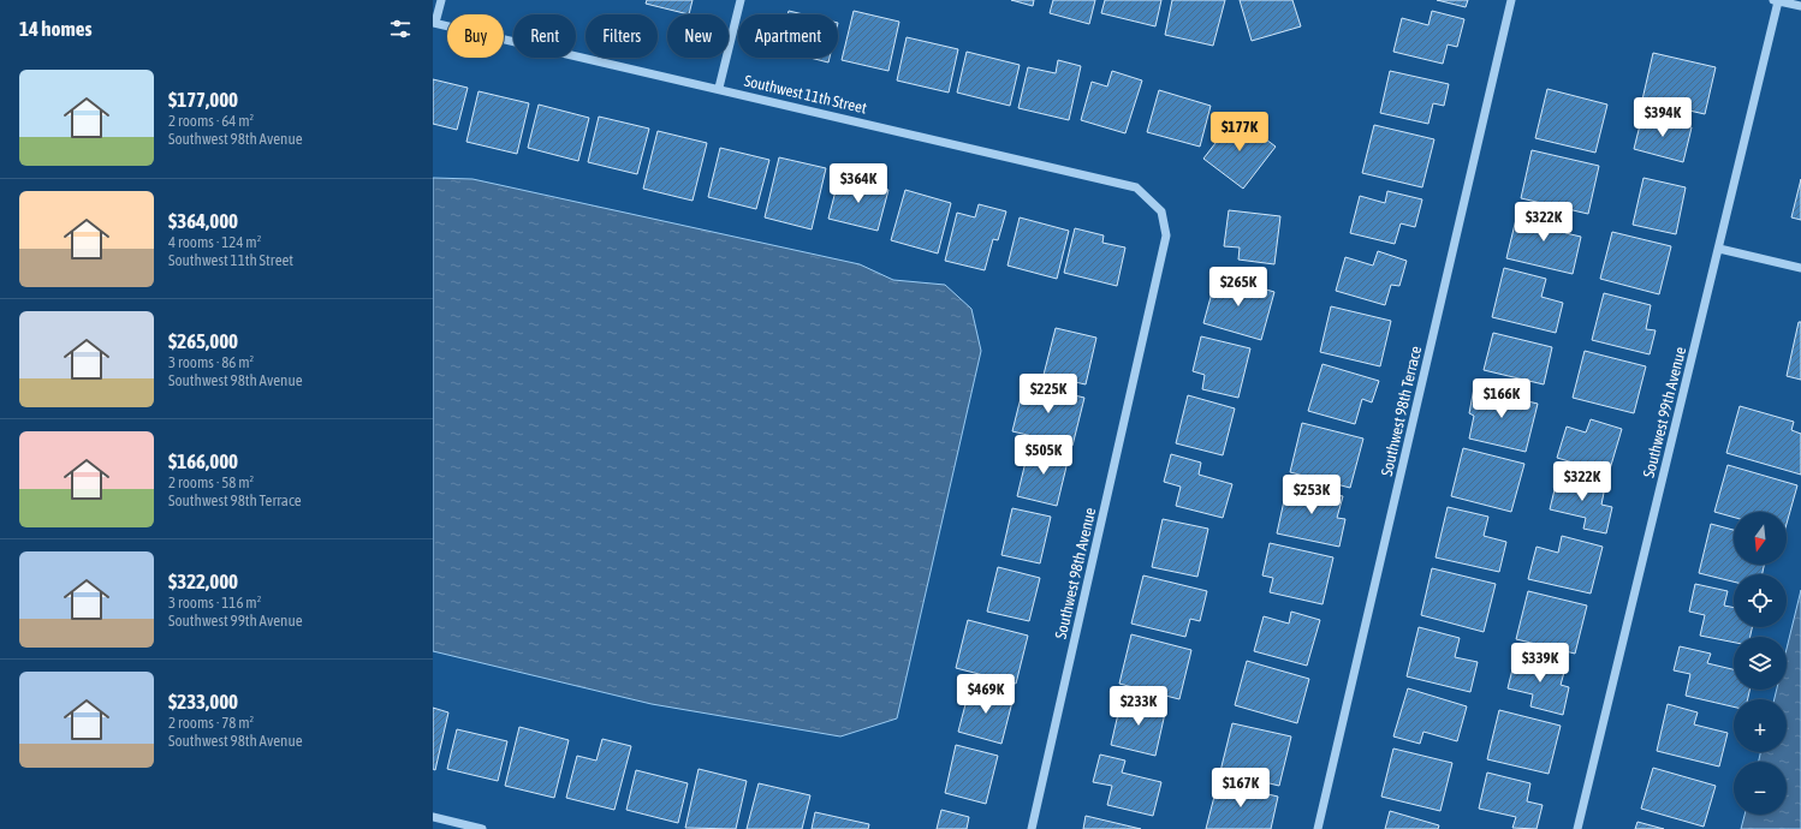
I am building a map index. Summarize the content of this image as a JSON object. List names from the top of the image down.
{
  "streets": {
    "street": [
      "Southwest 11th Street",
      "Southwest 98th Terrace",
      "Southwest 99th Avenue",
      "Southwest 98th Avenue"
    ]
  },
  "crossings": [
    ["Southwest 11th Street", "Southwest 98th Avenue"]
  ],
  "north": "bottom",
  "page": {
    "heading": "14 homes",
    "chip": [
      "Buy",
      "Rent",
      "Filters",
      "New",
      "Apartment"
    ],
    "list": [
      {
        "name": "$177,000",
        "note": "2 rooms · 64 m² · Southwest 98th Avenue"
      },
      {
        "name": "$364,000",
        "note": "4 rooms · 124 m² · Southwest 11th Street"
      },
      {
        "name": "$265,000",
        "note": "3 rooms · 86 m² · Southwest 98th Avenue"
      },
      {
        "name": "$166,000",
        "note": "2 rooms · 58 m² · Southwest 98th Terrace"
      },
      {
        "name": "$322,000",
        "note": "3 rooms · 116 m² · Southwest 99th Avenue"
      },
      {
        "name": "$233,000",
        "note": "2 rooms · 78 m² · Southwest 98th Avenue"
      }
    ],
    "price": [
      "$394K",
      "$177K",
      "$364K",
      "$322K",
      "$265K",
      "$225K",
      "$166K",
      "$505K",
      "$322K",
      "$253K",
      "$339K",
      "$469K",
      "$233K",
      "$167K"
    ],
    "map_buttons": ["+", "−"]
  }
}
